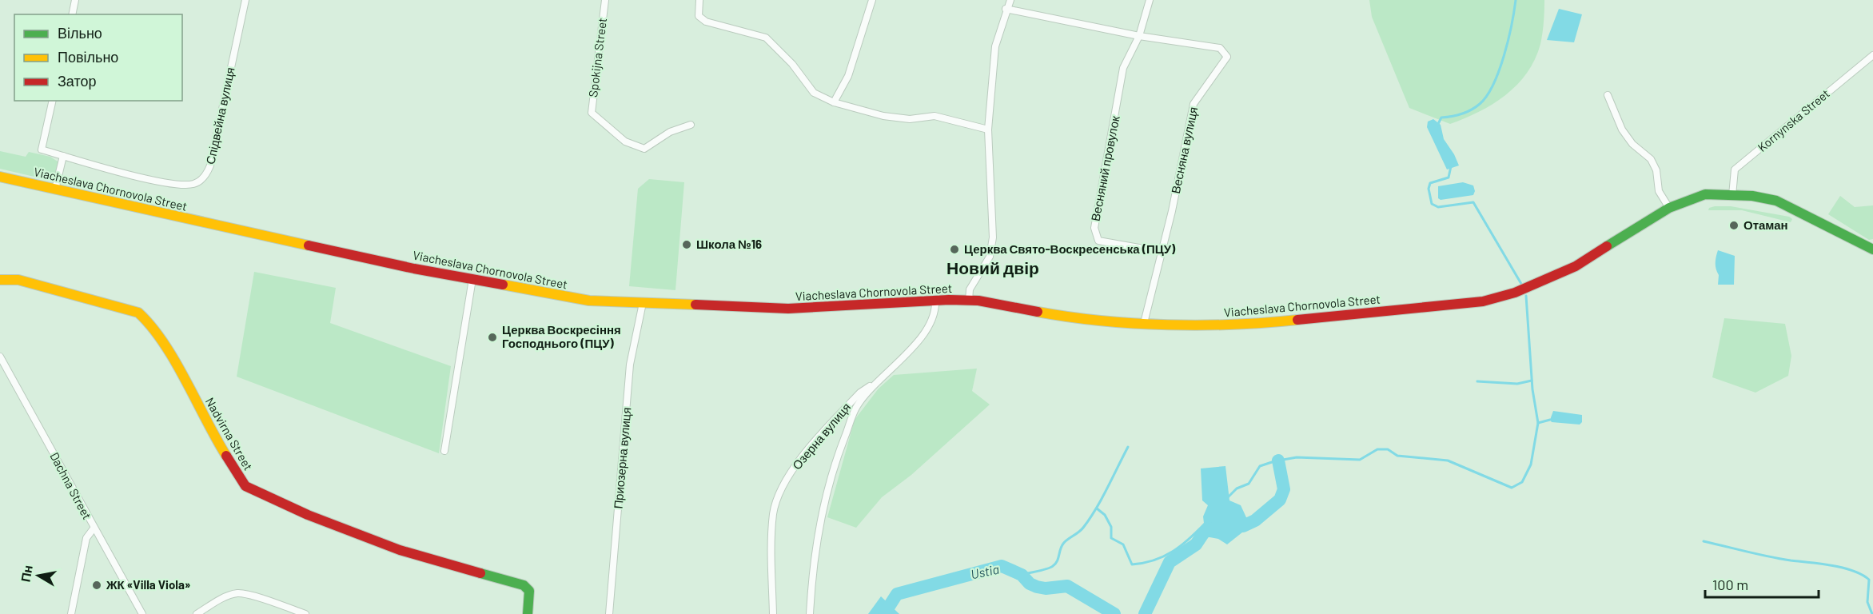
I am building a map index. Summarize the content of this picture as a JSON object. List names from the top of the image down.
{
  "streets": {
    "main road": ["Viacheslava Chornovola Street", "Nadvirna Street"],
    "street": [
      "Spokijna Street",
      "Спідвейна вулиця",
      "Kornynska Street",
      "Весняна вулиця",
      "Весняний провулок",
      "Озерна вулиця",
      "Приозерна вулиця",
      "Dachna Street"
    ]
  },
  "crossings": [
    ["Kornynska Street", "Viacheslava Chornovola Street"],
    ["Весняна вулиця", "Весняний провулок"],
    ["Весняна вулиця", "Viacheslava Chornovola Street"],
    ["Viacheslava Chornovola Street", "Приозерна вулиця"]
  ],
  "districts": ["Новий двір"],
  "water": ["Ustia"],
  "places": [
    "Отаман",
    "Школа №16",
    "Церква Свято-Воскресенська (ПЦУ)",
    "Церква Воскресіння Господнього (ПЦУ)",
    "ЖК «Villa Viola»"
  ],
  "legend": ["Вільно", "Повільно", "Затор"],
  "scale_bar": "100 m",
  "north": "left"
}
